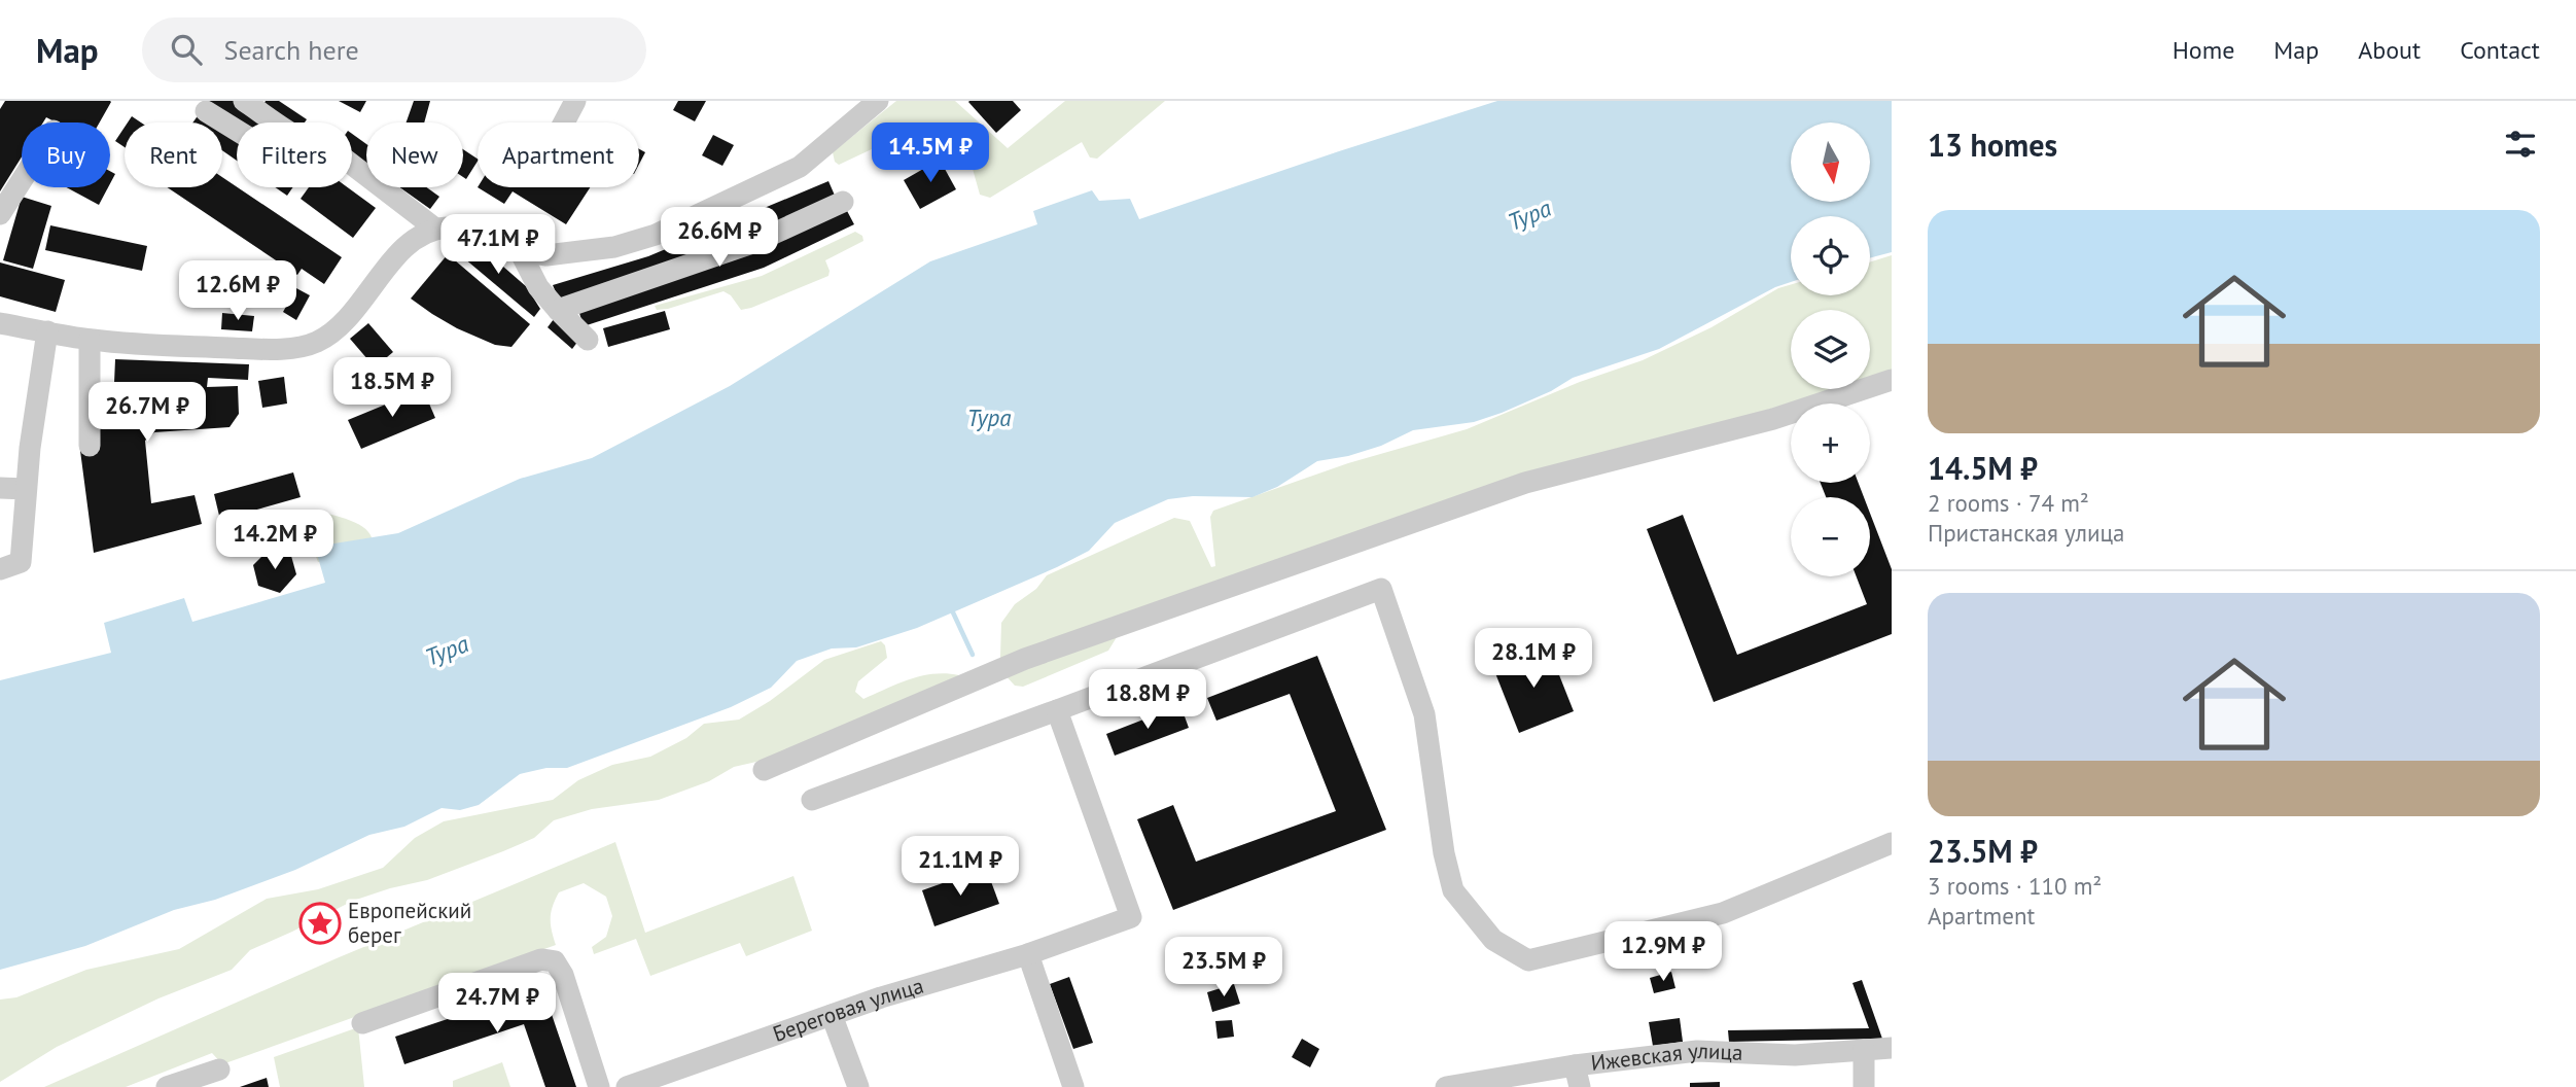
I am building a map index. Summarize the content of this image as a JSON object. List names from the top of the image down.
{
  "streets": {
    "street": ["Береговая улица", "Ижевская улица"]
  },
  "water": ["Тура"],
  "places": {
    "place": ["Европейский берег"]
  },
  "north": "bottom",
  "page": {
    "header": "Map",
    "search": "Search here",
    "nav": [
      "Home",
      "Map",
      "About",
      "Contact"
    ],
    "heading": "13 homes",
    "map_buttons": ["+", "−"],
    "price": [
      "14.5M ₽",
      "26.6M ₽",
      "47.1M ₽",
      "12.6M ₽",
      "18.5M ₽",
      "26.7M ₽",
      "14.2M ₽",
      "28.1M ₽",
      "18.8M ₽",
      "21.1M ₽",
      "12.9M ₽",
      "23.5M ₽",
      "24.7M ₽"
    ],
    "chip": [
      "Buy",
      "Rent",
      "Filters",
      "New",
      "Apartment"
    ],
    "list": [
      {
        "name": "14.5M ₽",
        "note": "2 rooms · 74 m² · Пристанская улица"
      },
      {
        "name": "23.5M ₽",
        "note": "3 rooms · 110 m² · Apartment"
      }
    ]
  }
}
